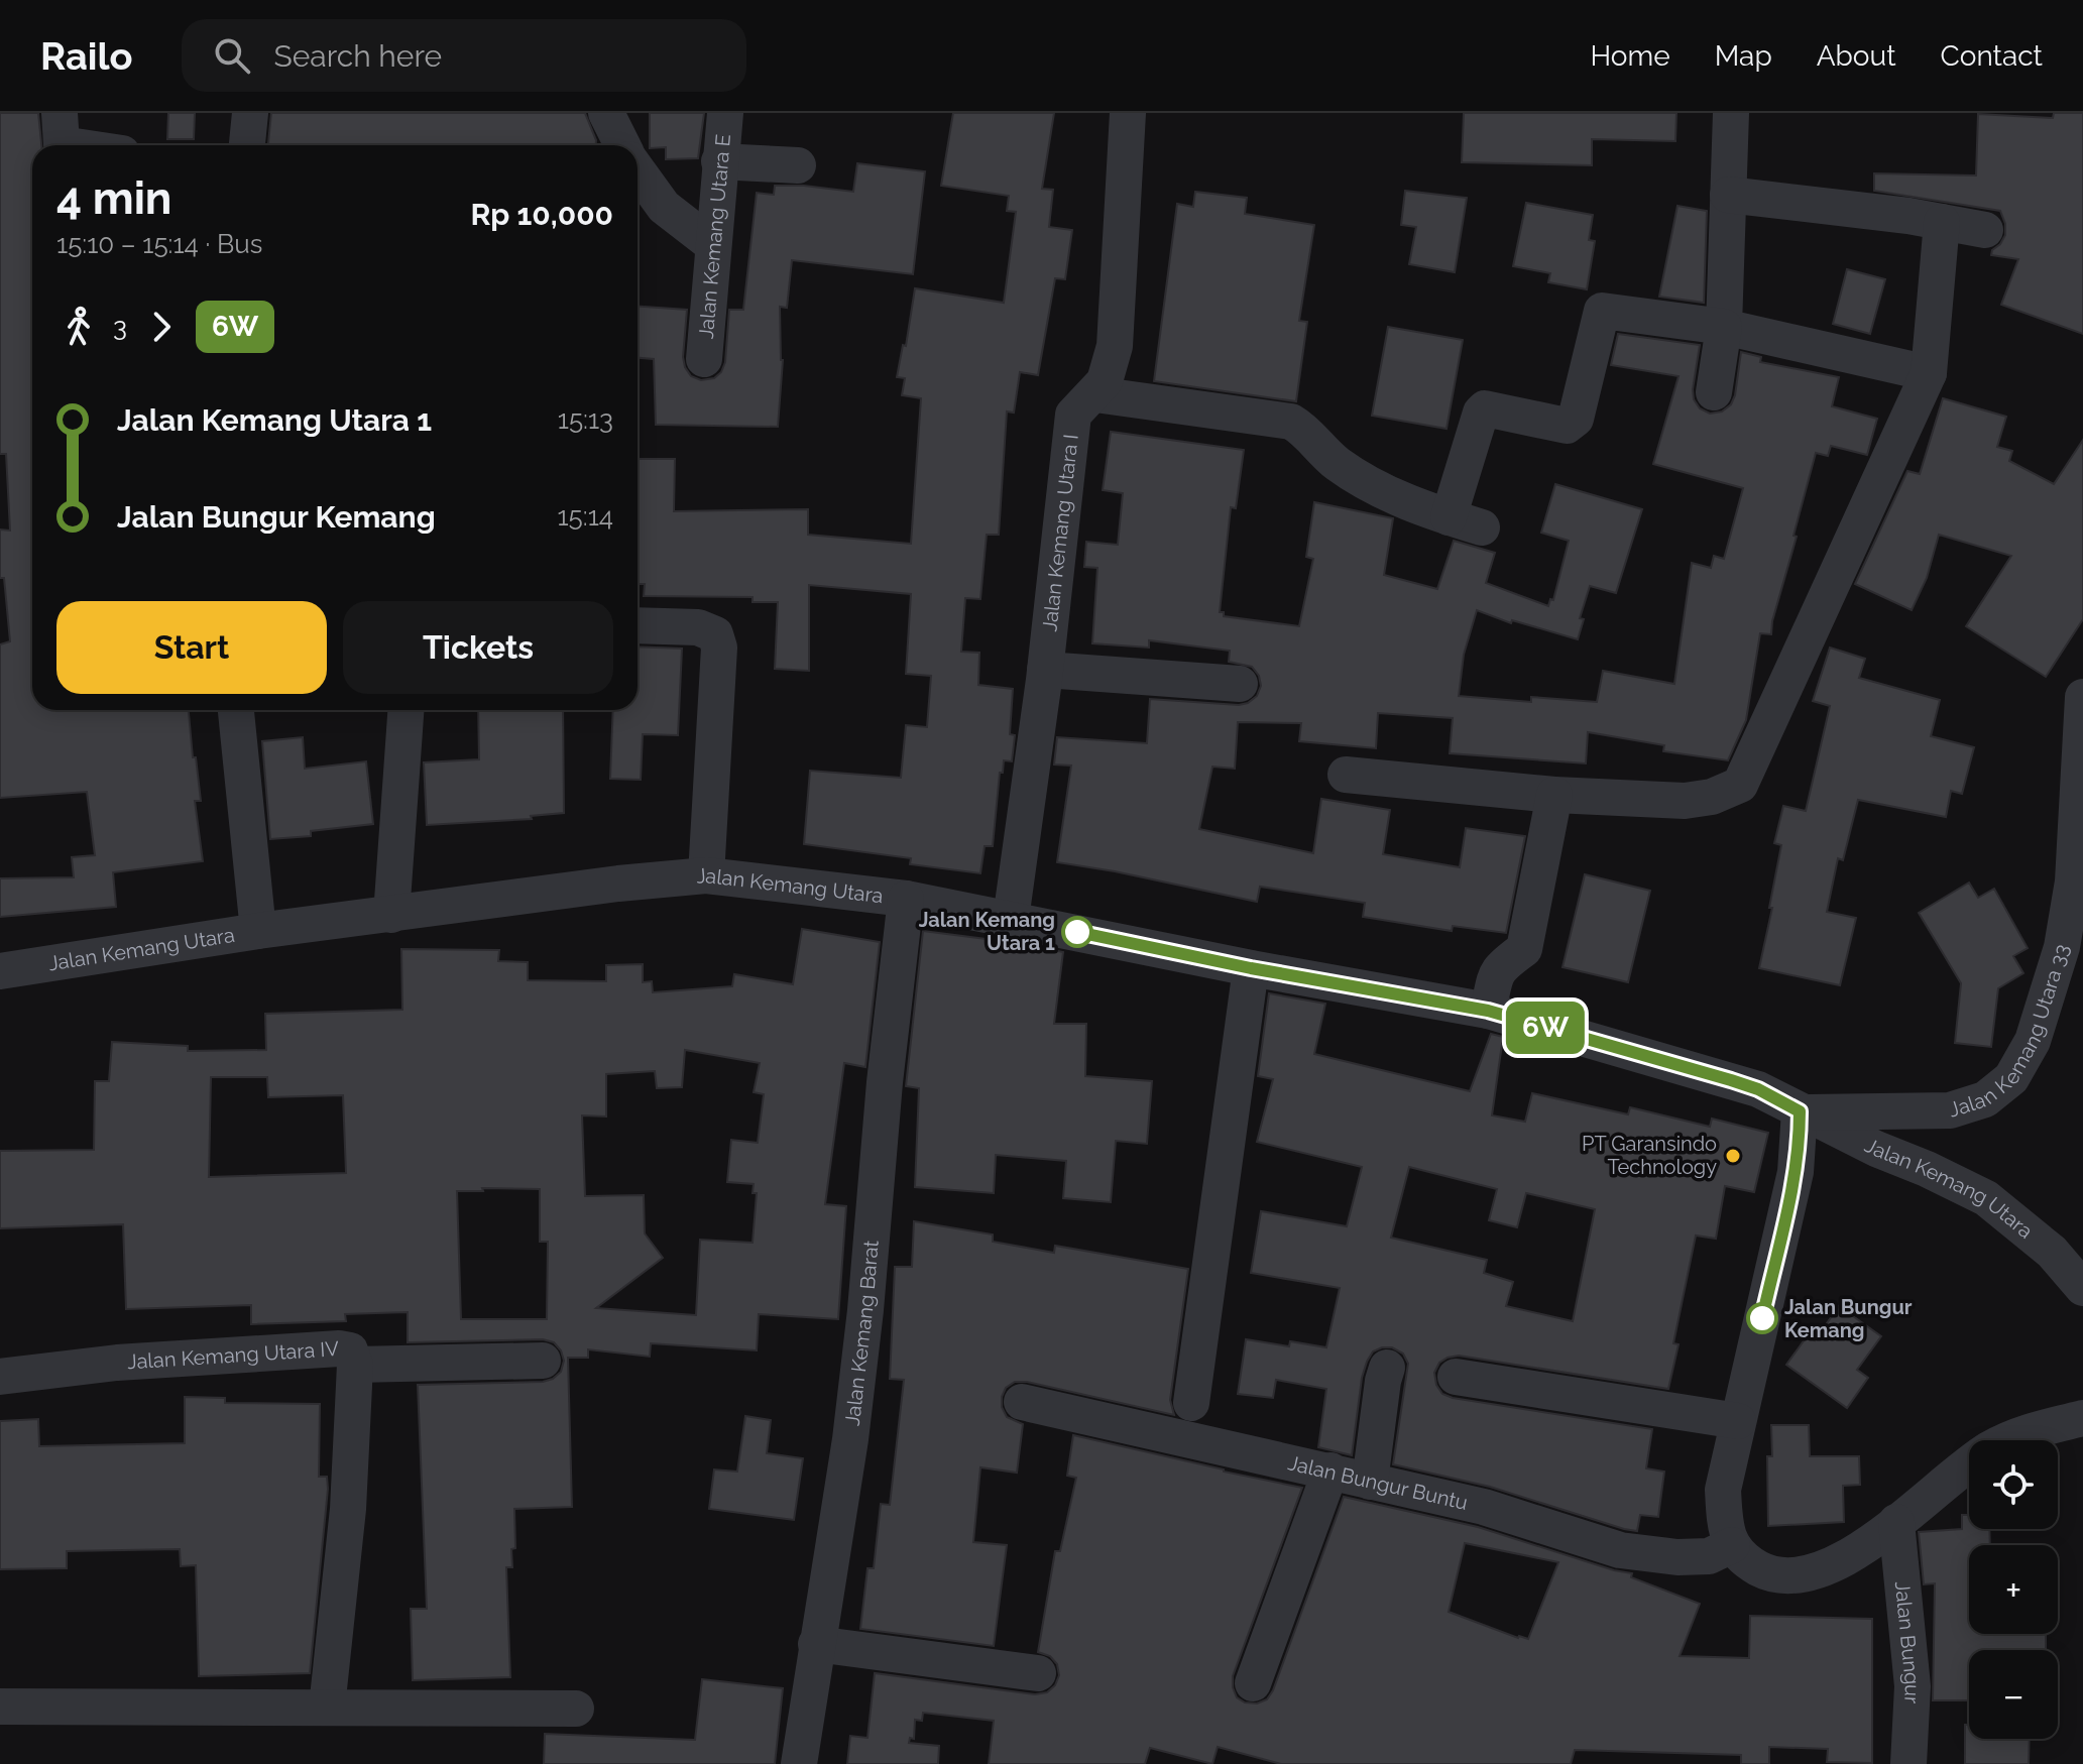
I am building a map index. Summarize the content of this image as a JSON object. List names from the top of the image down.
{
  "streets": {
    "street": [
      "Jalan Kemang Utara E",
      "Jalan Kemang Utara I",
      "Jalan Kemang Utara",
      "Jalan Kemang Utara 33",
      "Jalan Kemang Barat",
      "Jalan Kemang Utara IV",
      "Jalan Bungur Buntu",
      "Jalan Bungur"
    ]
  },
  "crossings": [
    ["Jalan Kemang Utara I", "Jalan Kemang Utara"],
    ["Jalan Kemang Utara", "Jalan Kemang Utara 33"],
    ["Jalan Kemang Utara", "Jalan Kemang Barat"]
  ],
  "places": ["Jalan Kemang Utara 1", "PT Garansindo Technology", "Jalan Bungur Kemang"],
  "lines": ["bus line 6W"],
  "page": {
    "header": "Railo",
    "search": "Search here",
    "nav": [
      "Home",
      "Map",
      "About",
      "Contact"
    ],
    "on_map": "6W",
    "heading": ["4 min", "15:10 – 15:14 · Bus", "Rp 10,000"],
    "legs": ["3", "6W"],
    "list": [
      {
        "name": "Jalan Kemang Utara 1",
        "value": "15:13"
      },
      {
        "name": "Jalan Bungur Kemang",
        "value": "15:14"
      }
    ],
    "buttons": ["Start", "Tickets"],
    "map_buttons": ["+", "−"]
  }
}
